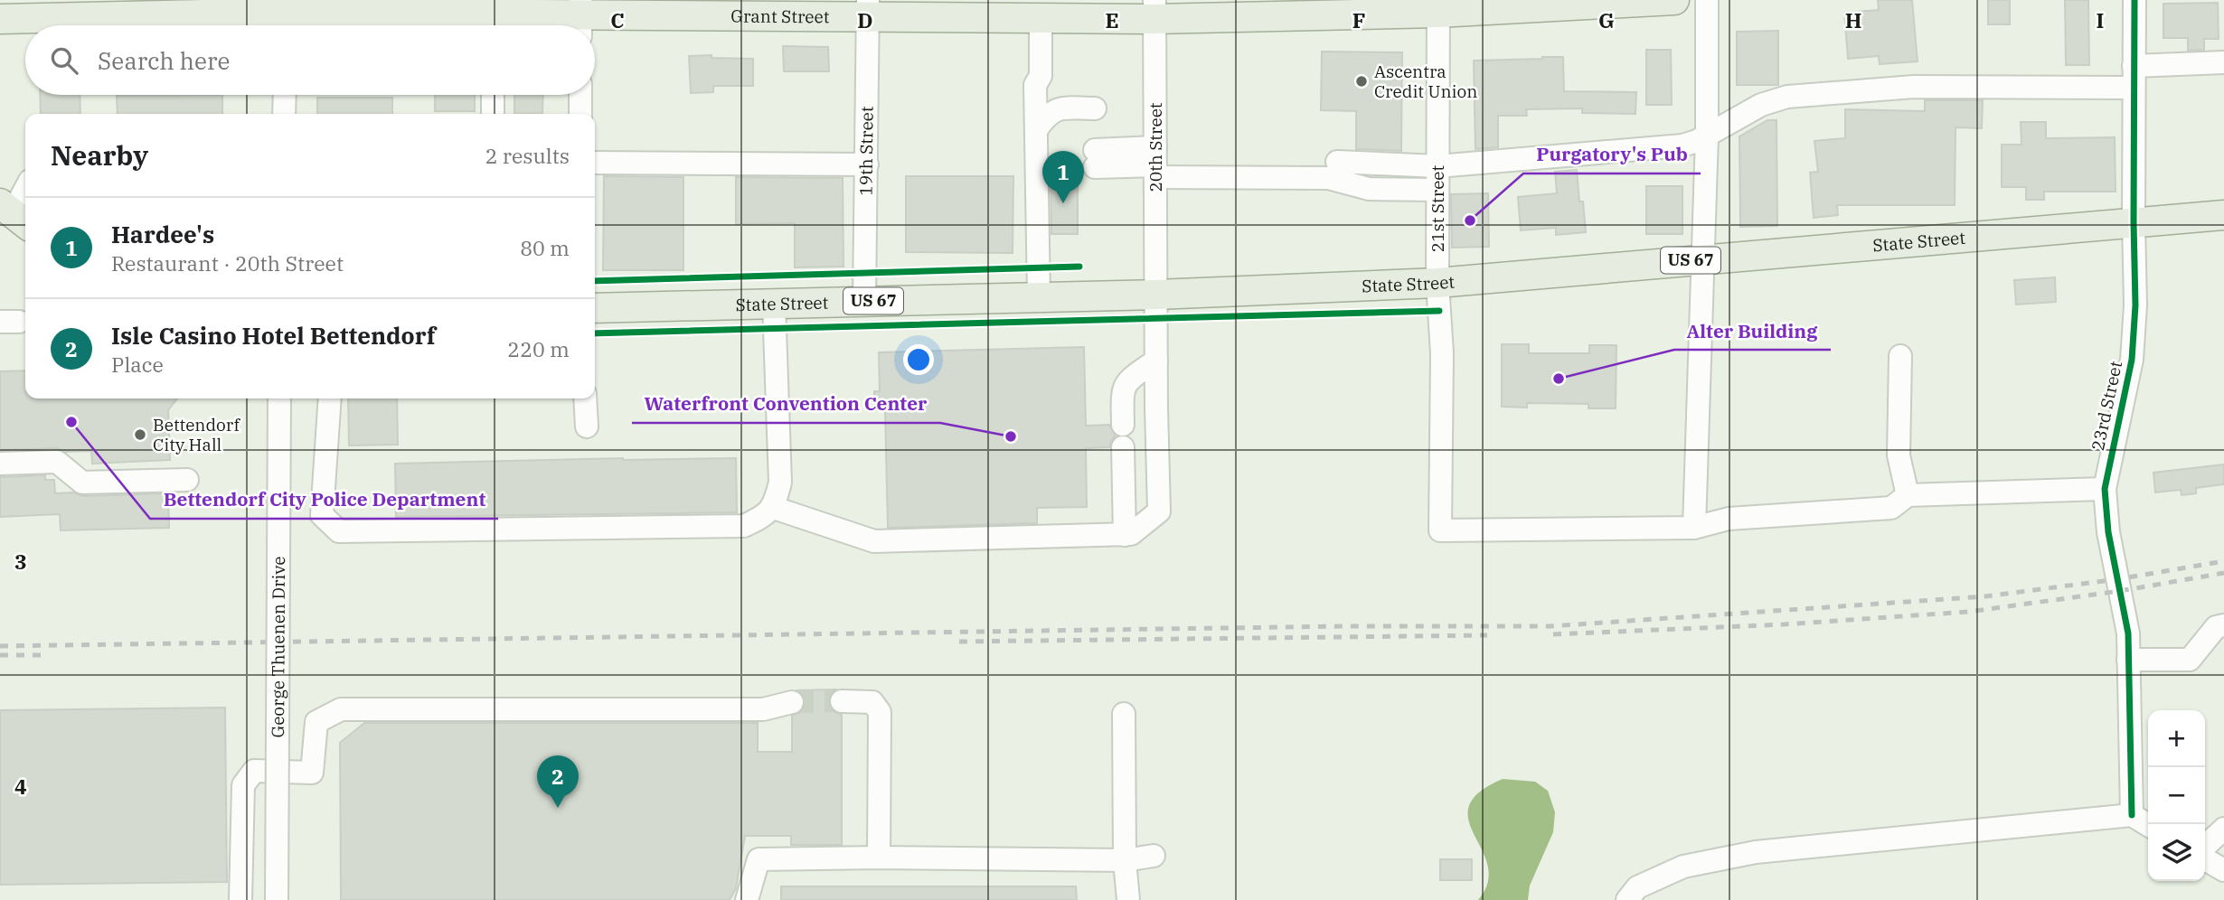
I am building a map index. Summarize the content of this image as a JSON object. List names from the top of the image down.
{
  "streets": {
    "main road": ["Grant Street", "State Street", "US 67"],
    "street": [
      "20th Street",
      "19th Street",
      "21st Street",
      "23rd Street",
      "George Thuenen Drive"
    ]
  },
  "crossings": [
    ["Grant Street", "20th Street"],
    ["Grant Street", "19th Street"],
    ["Grant Street", "21st Street"],
    ["20th Street", "State Street"],
    ["19th Street", "State Street"],
    ["21st Street", "State Street"],
    ["State Street", "23rd Street"]
  ],
  "places": [
    "Ascentra Credit Union",
    "Purgatory's Pub",
    "Alter Building",
    "Bettendorf City Police Department",
    "Bettendorf City Hall",
    "Waterfront Convention Center"
  ],
  "page": {
    "search": "Search here",
    "heading": ["Nearby", "2 results"],
    "pins": ["1", "2"],
    "list": [
      {
        "mark": "1",
        "name": "Hardee's",
        "note": "Restaurant · 20th Street",
        "value": "80 m"
      },
      {
        "mark": "2",
        "name": "Isle Casino Hotel Bettendorf",
        "note": "Place",
        "value": "220 m"
      }
    ],
    "map_buttons": ["+", "−"]
  },
  "grid": {
    "columns": [
      "C",
      "D",
      "E",
      "F",
      "G",
      "H",
      "I"
    ],
    "rows": ["3", "4"]
  }
}
